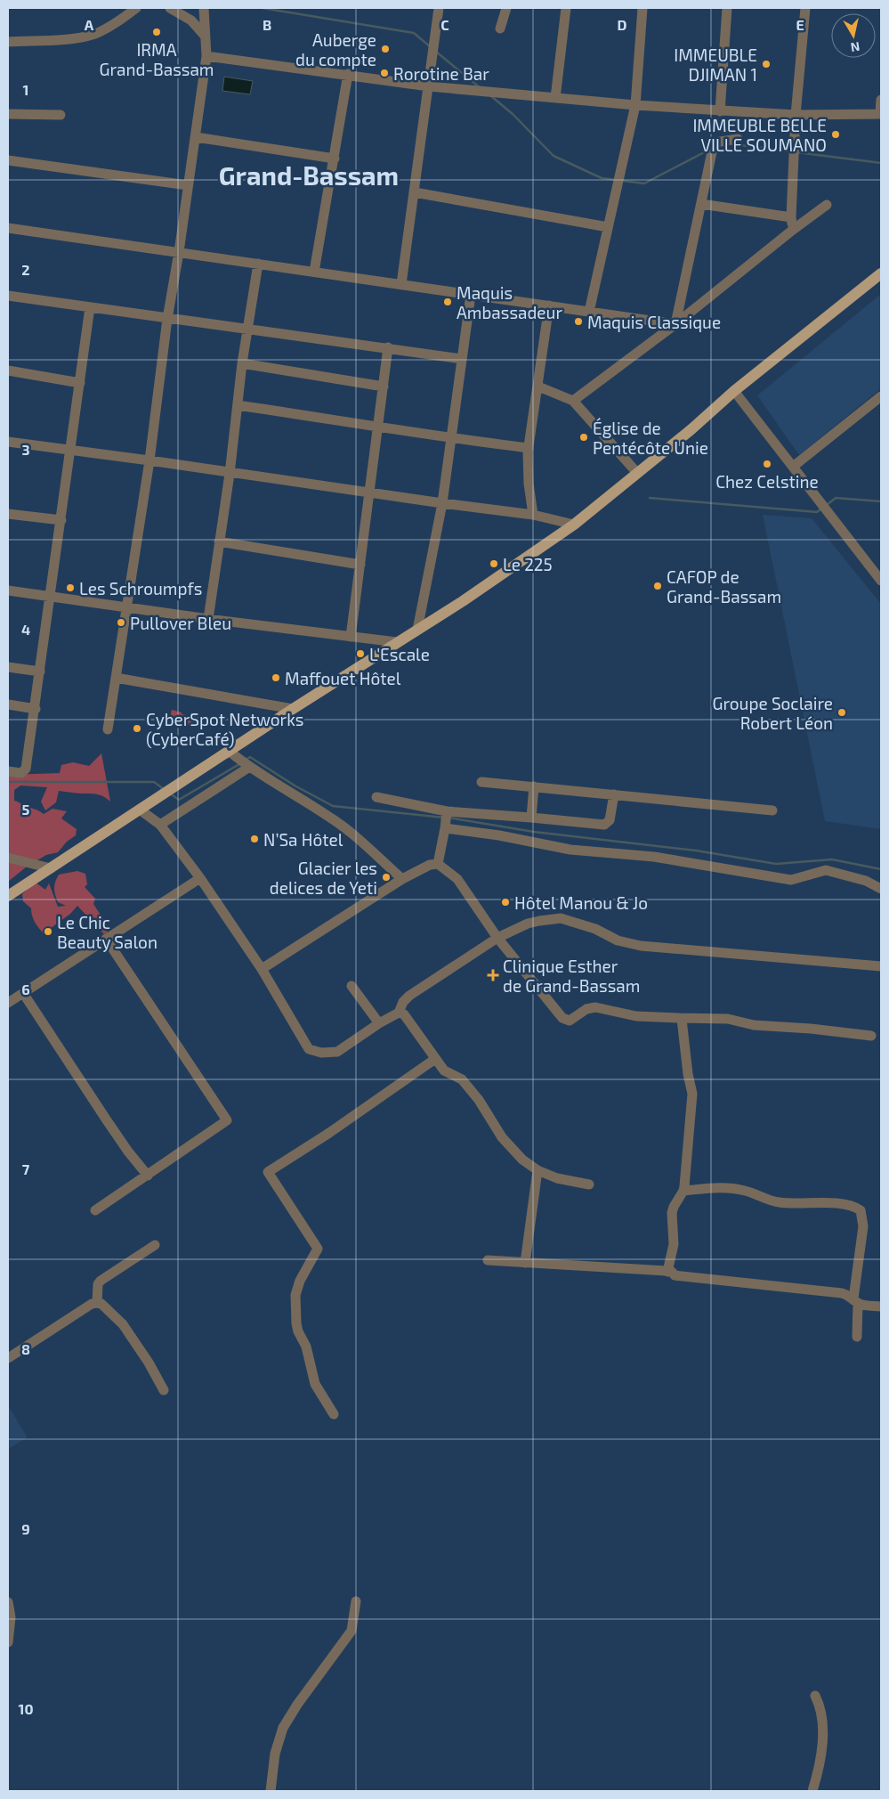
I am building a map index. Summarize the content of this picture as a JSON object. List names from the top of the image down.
{
  "districts": ["Grand-Bassam"],
  "places": {
    "other": [
      "IRMA Grand-Bassam",
      "Auberge du compte",
      "IMMEUBLE DJIMAN 1",
      "Rorotine Bar",
      "IMMEUBLE BELLE VILLE SOUMANO",
      "Maquis Ambassadeur",
      "Maquis Classique",
      "Église de Pentécôte Unie",
      "Chez Celstine",
      "Le 225",
      "CAFOP de Grand-Bassam",
      "Les Schroumpfs",
      "Pullover Bleu",
      "L'Escale",
      "Maffouet Hôtel",
      "Groupe Soclaire Robert Léon",
      "CyberSpot Networks (CyberCafé)",
      "N’Sa Hôtel",
      "Glacier les delices de Yeti",
      "Hôtel Manou & Jo",
      "Le Chic Beauty Salon"
    ],
    "health": ["Clinique Esther de Grand-Bassam"]
  },
  "north": "bottom",
  "grid": {
    "columns": [
      "A",
      "B",
      "C",
      "D",
      "E"
    ],
    "rows": [
      "1",
      "2",
      "3",
      "4",
      "5",
      "6",
      "7",
      "8",
      "9",
      "10"
    ]
  }
}
